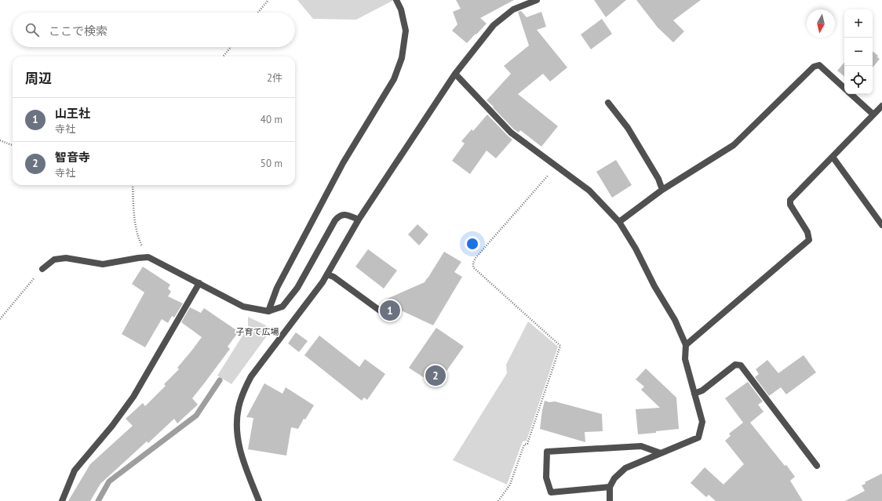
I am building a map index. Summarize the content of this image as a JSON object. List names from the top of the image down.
{
  "parks": ["子育て広場"],
  "north": "bottom",
  "page": {
    "map_buttons": ["+", "−"],
    "search": "ここで検索",
    "heading": ["周辺", "2件"],
    "list": [
      {
        "mark": "1",
        "name": "山王社",
        "note": "寺社",
        "value": "40 m"
      },
      {
        "mark": "2",
        "name": "智音寺",
        "note": "寺社",
        "value": "50 m"
      }
    ],
    "pins": ["1", "2"]
  }
}
